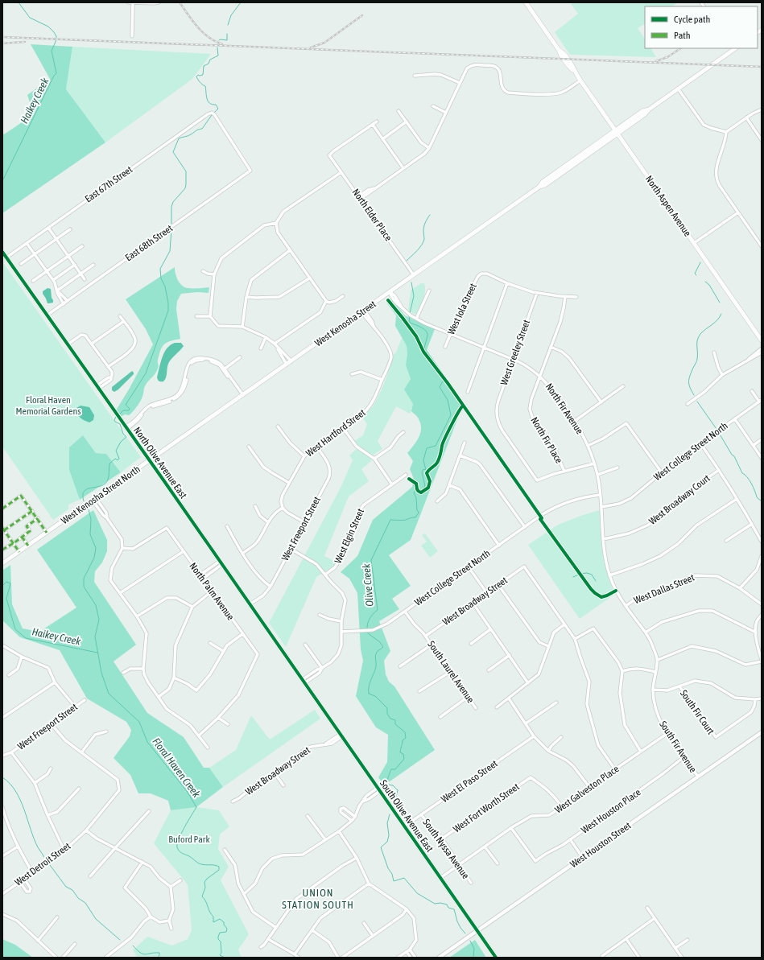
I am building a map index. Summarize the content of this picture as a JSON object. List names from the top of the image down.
{
  "streets": {
    "main road": ["North Aspen Avenue", "West Kenosha Street", "West Kenosha Street North"],
    "street": [
      "East 67th Street",
      "North Elder Place",
      "East 68th Street",
      "West Iola Street",
      "West Greeley Street",
      "North Fir Avenue",
      "West Hartford Street",
      "North Fir Place",
      "West College Street North",
      "North Olive Avenue East",
      "West Broadway Court",
      "West Freeport Street",
      "West Elgin Street",
      "West Dallas Street",
      "North Palm Avenue",
      "West Broadway Street",
      "South Laurel Avenue",
      "South Fir Court",
      "South Fir Avenue",
      "West El Paso Street",
      "West Galveston Place",
      "West Fort Worth Street",
      "West Houston Place",
      "South Olive Avenue East",
      "West Houston Street",
      "South Nyssa Avenue",
      "West Detroit Street"
    ]
  },
  "crossings": [
    ["East 67th Street", "East 68th Street"],
    ["East 67th Street", "North Olive Avenue East"],
    ["North Aspen Avenue", "West Kenosha Street"],
    ["North Elder Place", "West Kenosha Street"],
    ["East 68th Street", "North Olive Avenue East"],
    ["West Iola Street", "North Fir Avenue"],
    ["West Kenosha Street", "North Fir Avenue"],
    ["West Kenosha Street", "West Hartford Street"],
    ["West Kenosha Street", "West Kenosha Street North"],
    ["West Greeley Street", "North Fir Avenue"],
    ["West Greeley Street", "North Fir Place"],
    ["North Fir Avenue", "North Fir Place"],
    ["North Fir Avenue", "West College Street North"],
    ["North Fir Avenue", "West Broadway Court"],
    ["West Hartford Street", "West Freeport Street"],
    ["West College Street North", "South Laurel Avenue"],
    ["North Olive Avenue East", "West Kenosha Street North"],
    ["North Olive Avenue East", "West Freeport Street"],
    ["North Olive Avenue East", "South Olive Avenue East"],
    ["West Broadway Street", "South Laurel Avenue"],
    ["West Broadway Street", "South Olive Avenue East"],
    ["South Fir Avenue", "West Galveston Place"],
    ["South Fir Avenue", "West Houston Place"],
    ["South Fir Avenue", "West Houston Street"],
    ["West El Paso Street", "South Olive Avenue East"],
    ["West El Paso Street", "South Nyssa Avenue"],
    ["West Galveston Place", "West Fort Worth Street"],
    ["West Galveston Place", "West Houston Place"],
    ["West Galveston Place", "South Olive Avenue East"],
    ["West Galveston Place", "South Nyssa Avenue"],
    ["West Fort Worth Street", "South Nyssa Avenue"],
    ["South Olive Avenue East", "West Houston Street"]
  ],
  "districts": ["UNION STATION SOUTH"],
  "water": ["Haikey Creek", "Olive Creek", "Floral Haven Creek"],
  "parks": ["Floral Haven Memorial Gardens", "Buford Park"],
  "legend": ["Cycle path", "Path"]
}
